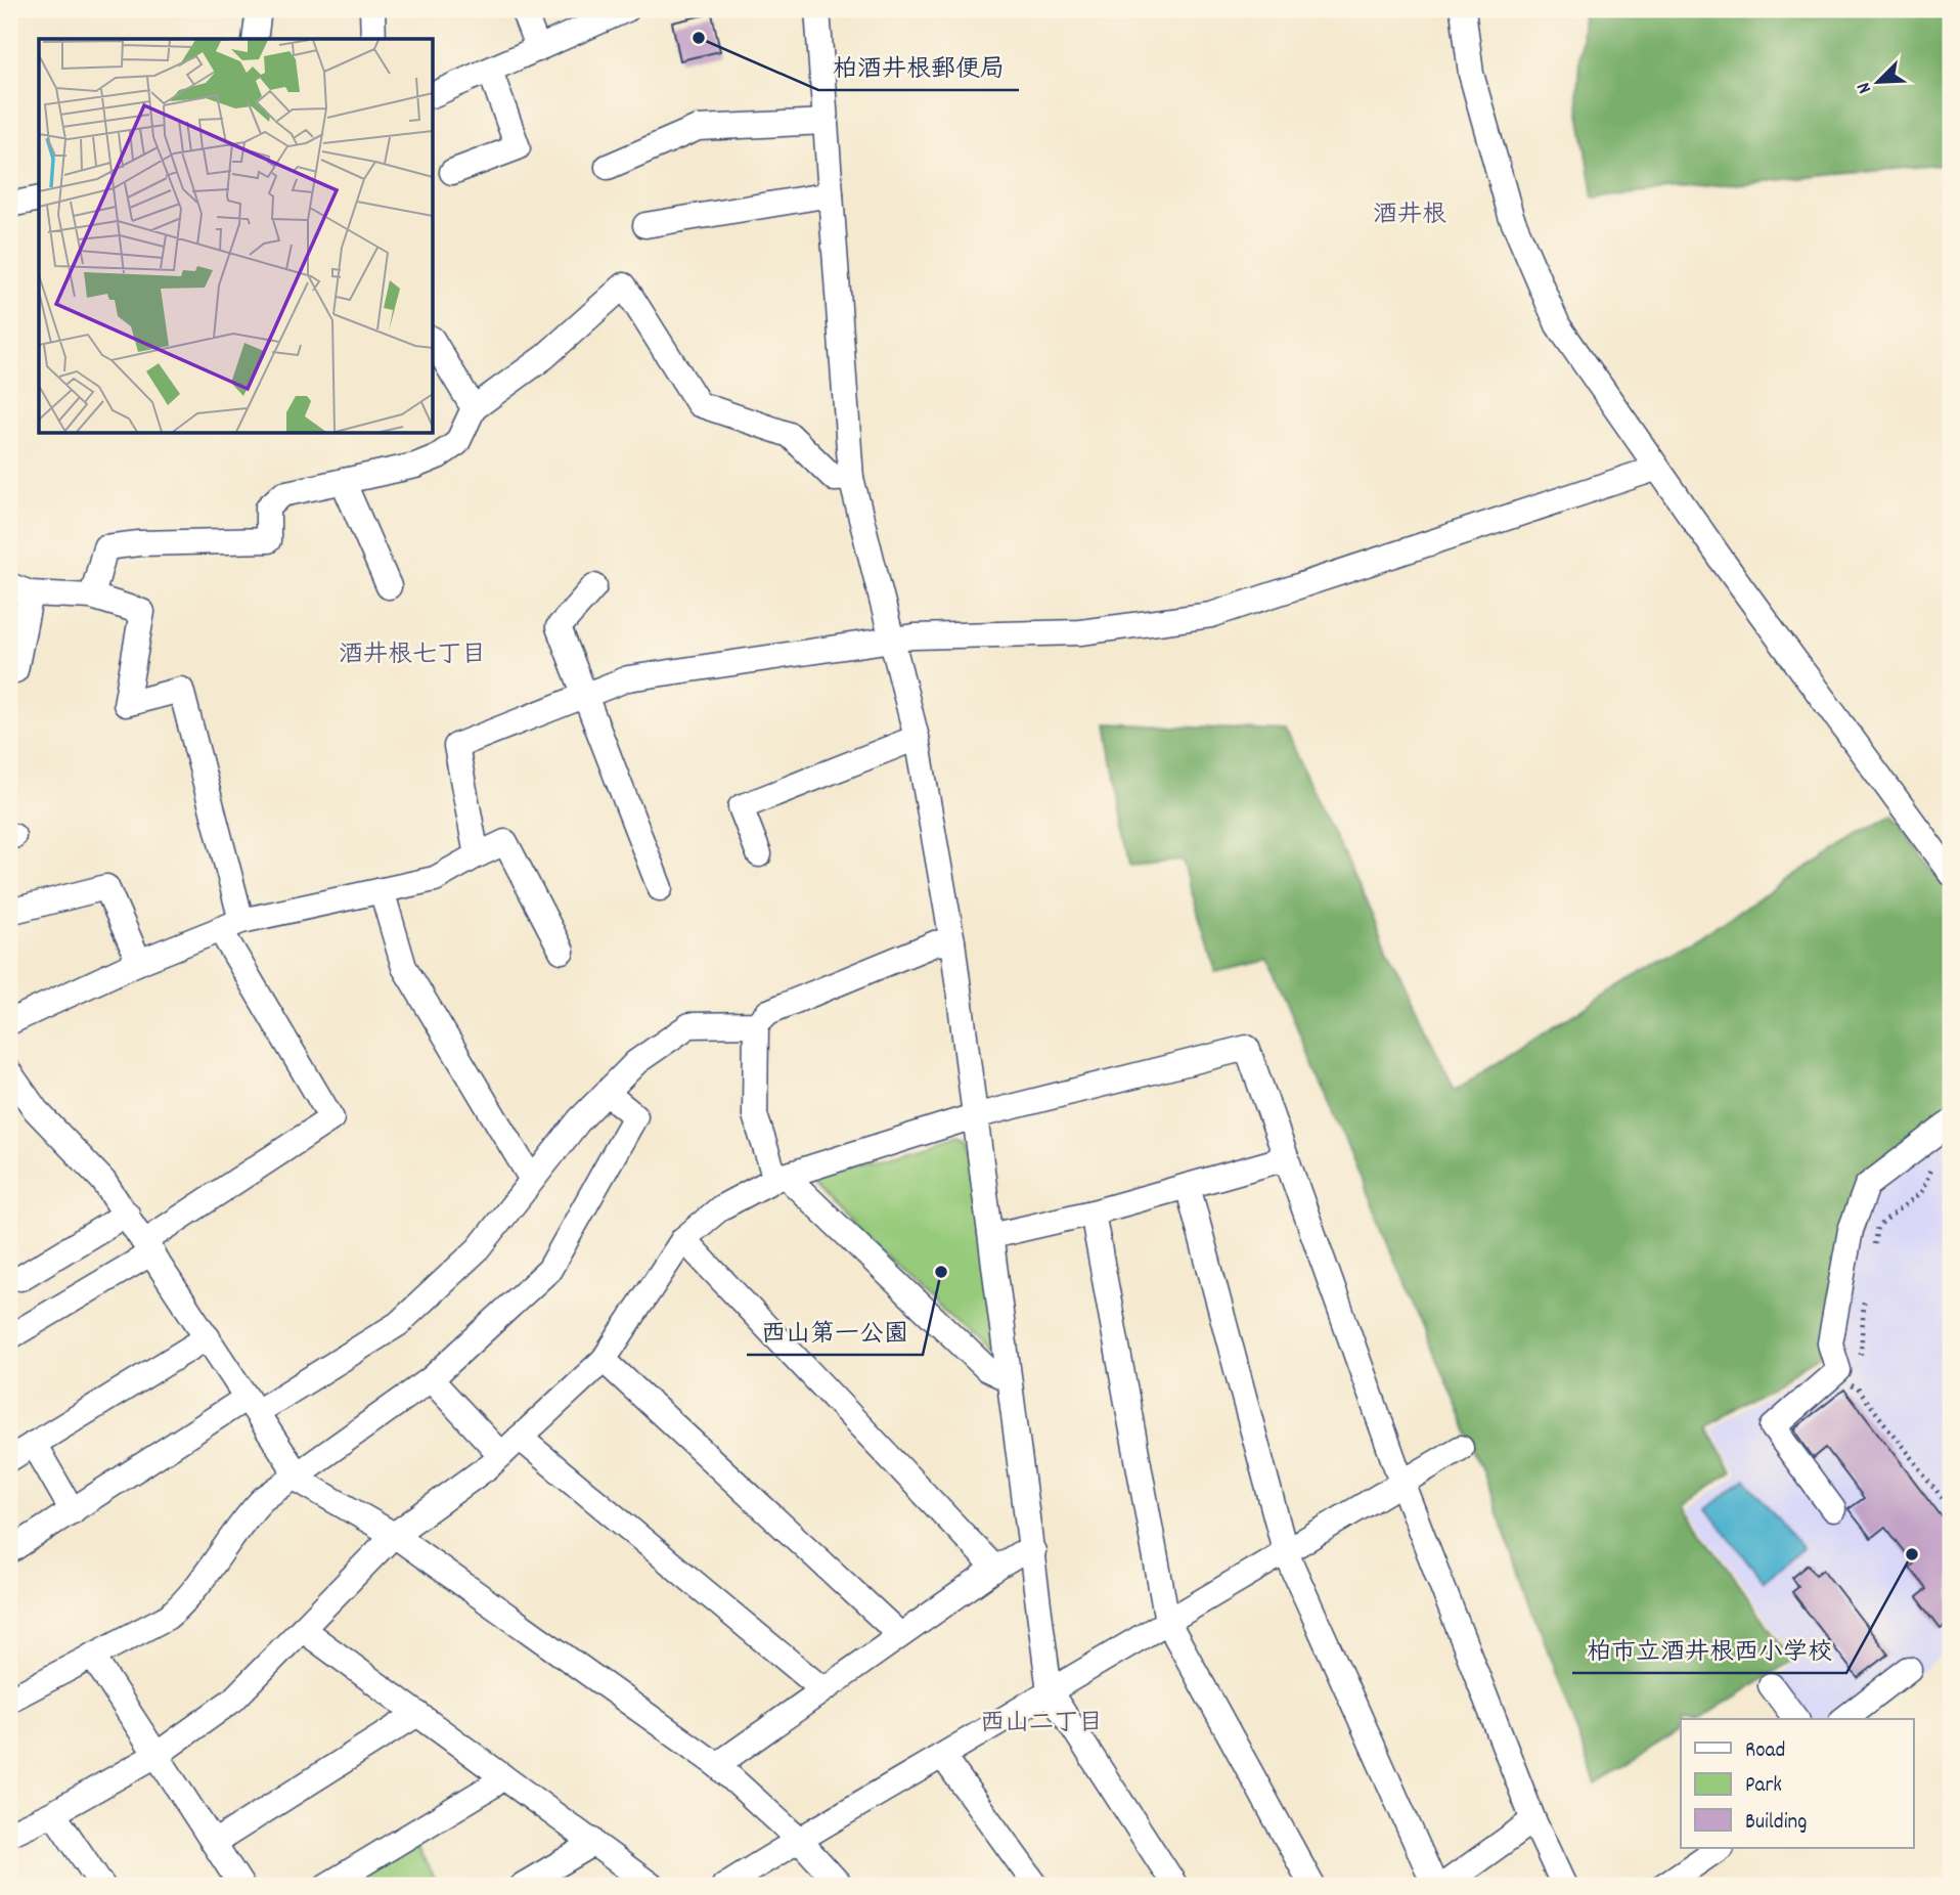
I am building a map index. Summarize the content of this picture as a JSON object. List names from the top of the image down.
{
  "districts": ["酒井根", "酒井根七丁目", "西山二丁目"],
  "places": ["柏酒井根郵便局", "西山第一公園", "柏市立酒井根西小学校"],
  "legend": ["Road", "Park", "Building"],
  "north": "bottom left"
}
